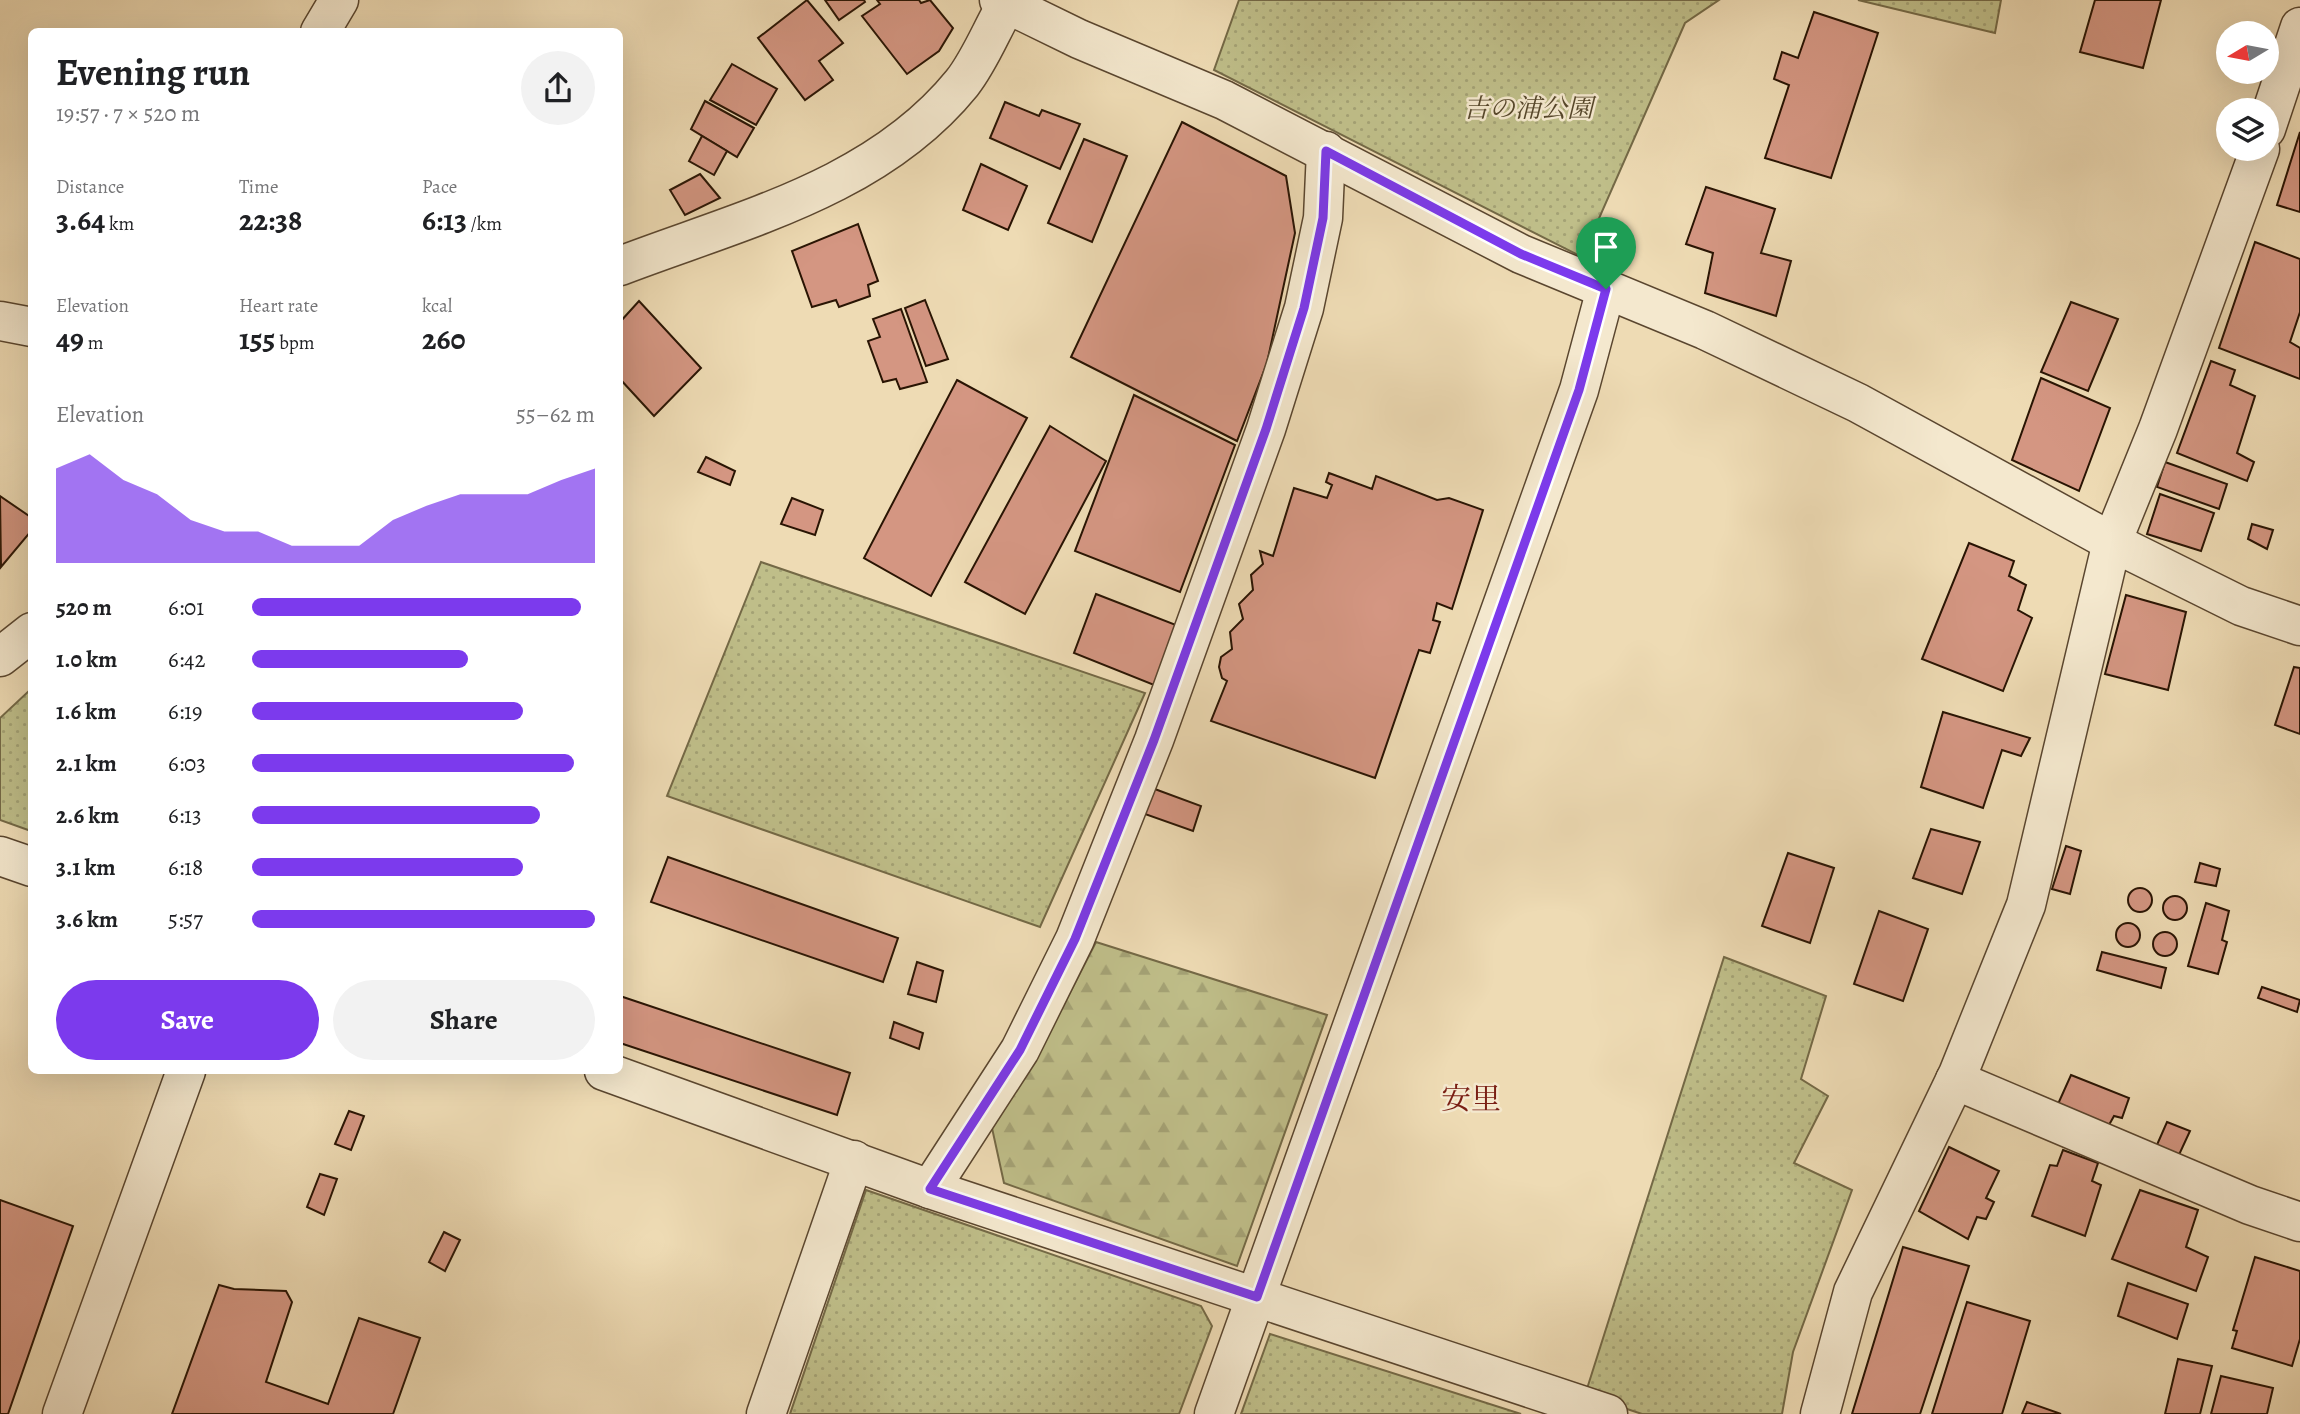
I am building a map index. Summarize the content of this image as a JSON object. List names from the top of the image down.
{
  "districts": ["安里"],
  "parks": ["吉の浦公園"],
  "north": "left",
  "page": {
    "heading": ["Evening run", "19:57 · 7 × 520 m"],
    "stats": [
      ["Distance", "3.64 km"],
      ["Time", "22:38"],
      ["Pace", "6:13 /km"],
      ["Elevation", "49 m"],
      ["Heart rate", "155 bpm"],
      ["kcal", "260"]
    ],
    "chart": ["Elevation", "55–62 m"],
    "list": [
      {
        "name": "520 m",
        "note": "6:01"
      },
      {
        "name": "1.0 km",
        "note": "6:42"
      },
      {
        "name": "1.6 km",
        "note": "6:19"
      },
      {
        "name": "2.1 km",
        "note": "6:03"
      },
      {
        "name": "2.6 km",
        "note": "6:13"
      },
      {
        "name": "3.1 km",
        "note": "6:18"
      },
      {
        "name": "3.6 km",
        "note": "5:57"
      }
    ],
    "buttons": ["Save", "Share"]
  }
}
